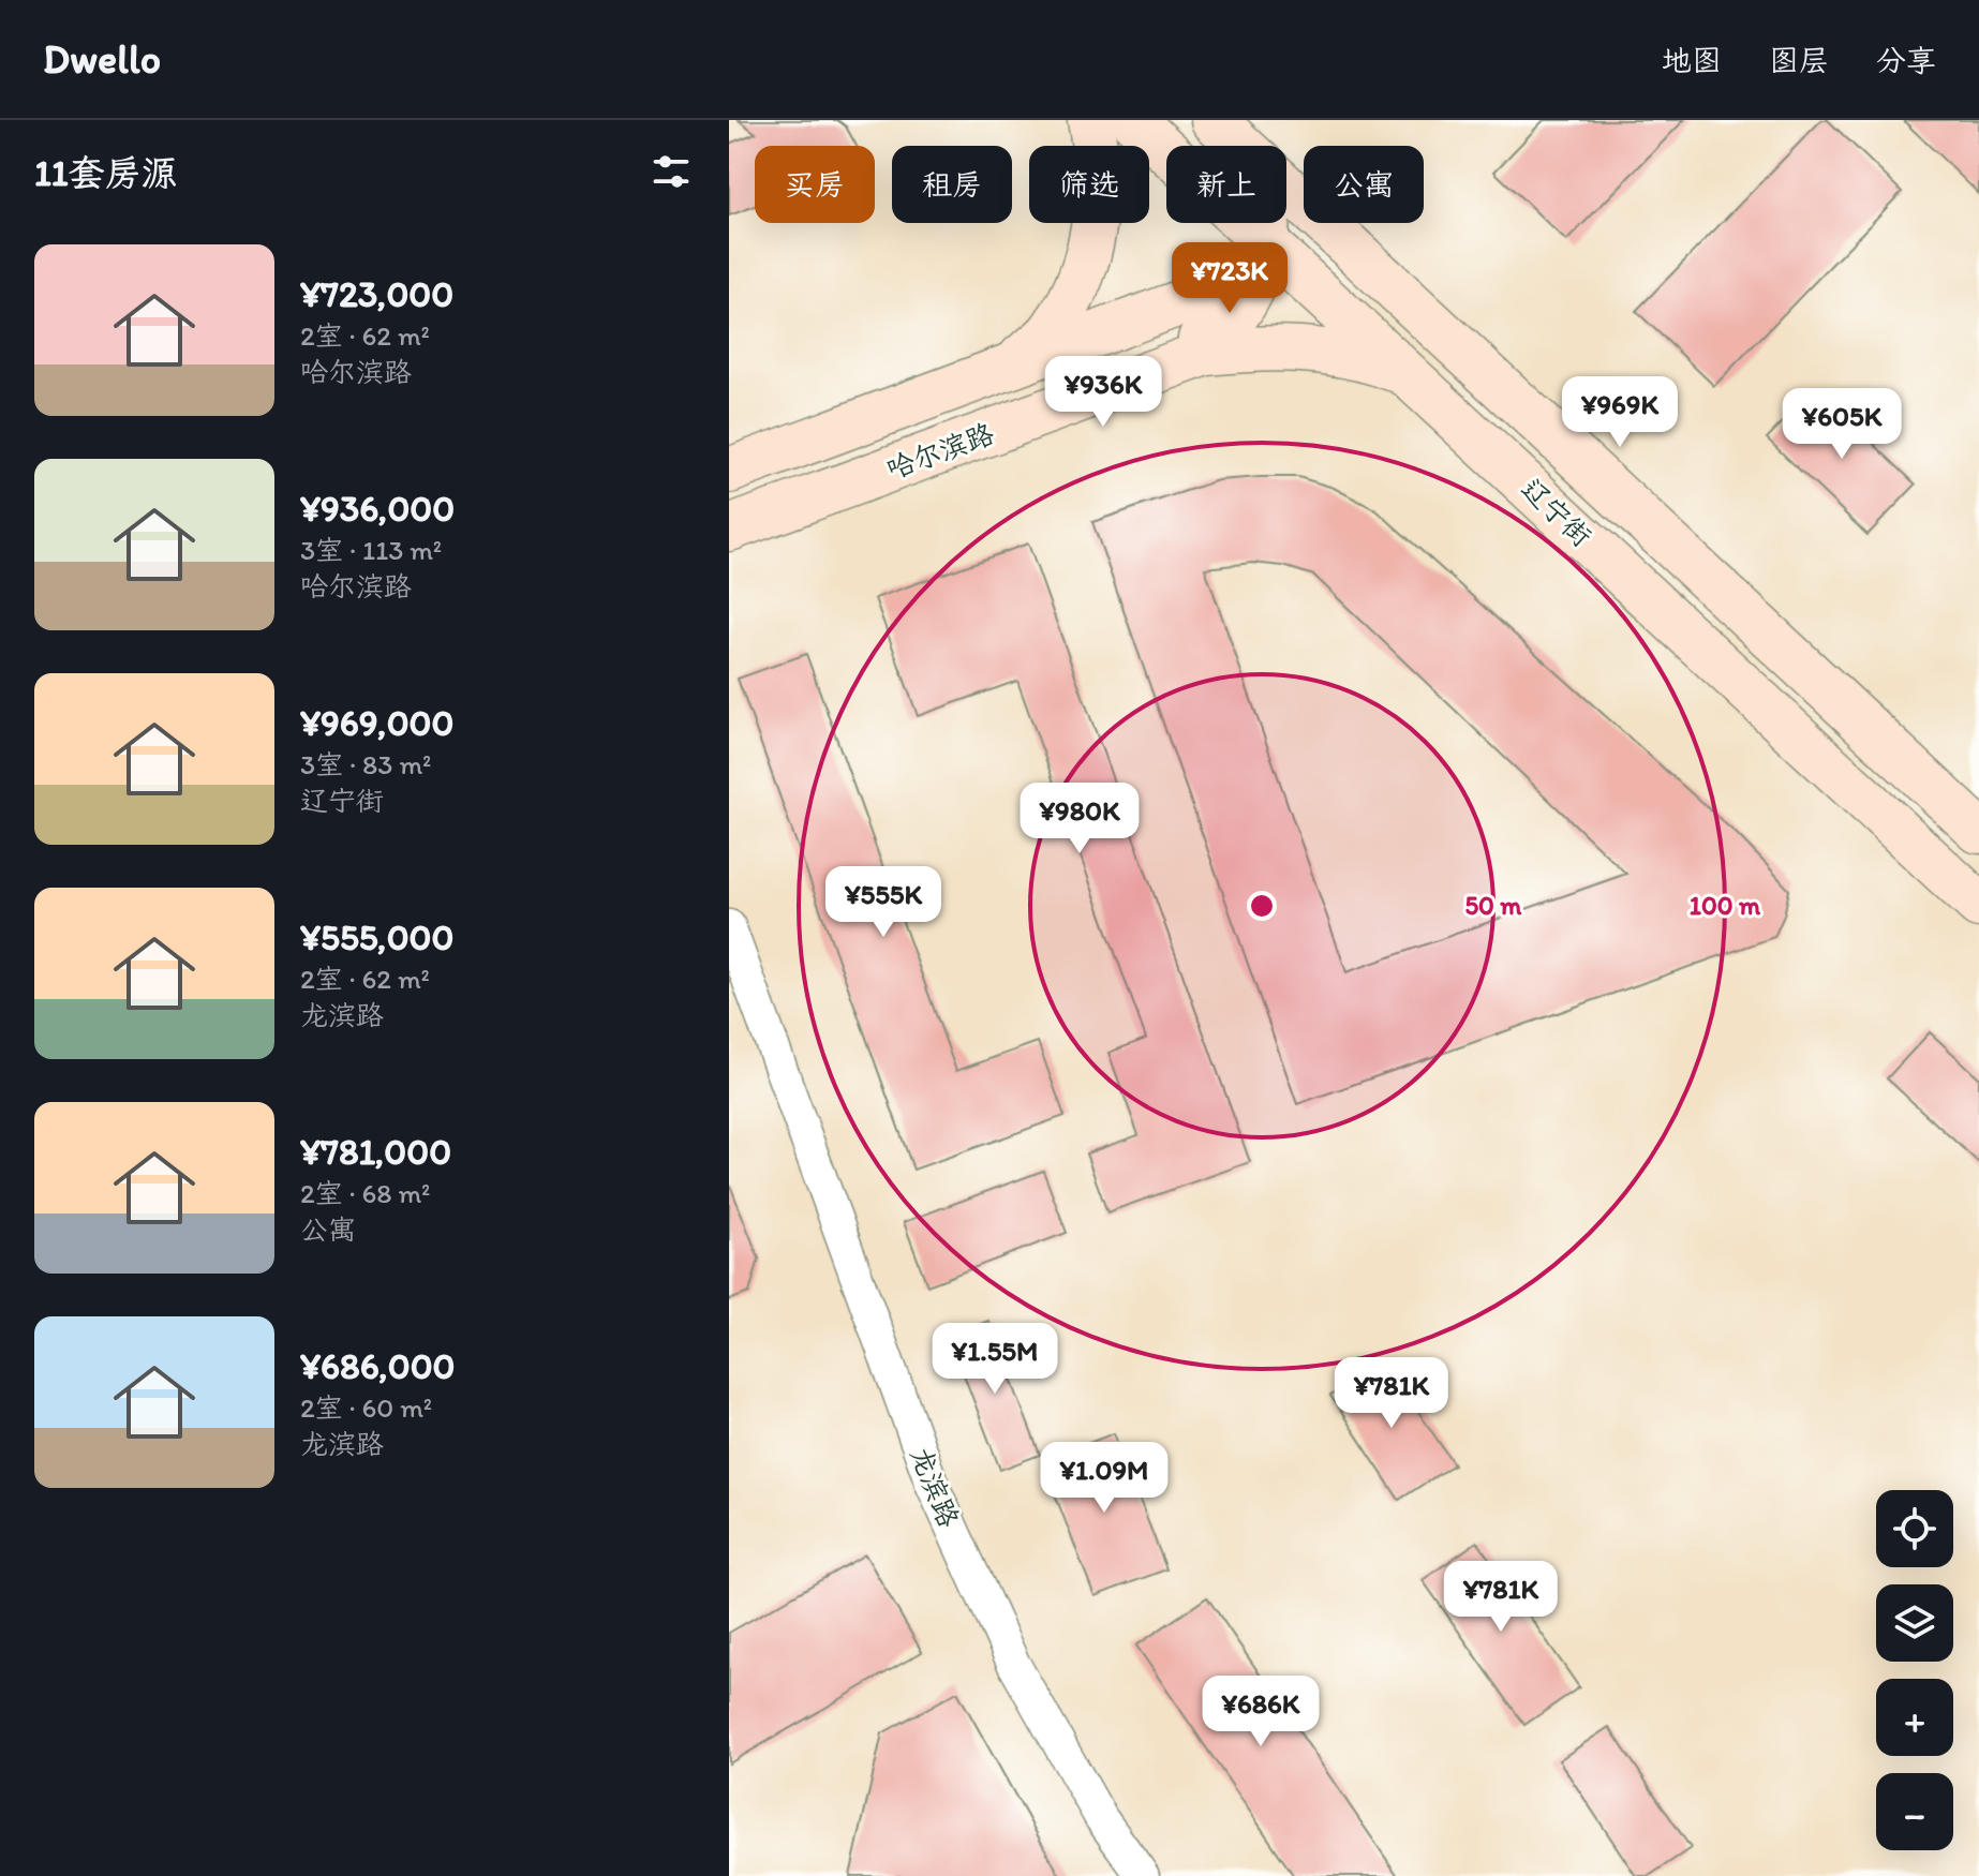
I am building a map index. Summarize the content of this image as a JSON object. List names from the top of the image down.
{
  "streets": {
    "street": ["哈尔滨路", "辽宁街", "龙滨路"]
  },
  "crossings": [
    ["哈尔滨路", "辽宁街"]
  ],
  "page": {
    "header": "Dwello",
    "nav": ["地图", "图层", "分享"],
    "heading": "11套房源",
    "chip": [
      "买房",
      "租房",
      "筛选",
      "新上",
      "公寓"
    ],
    "list": [
      {
        "name": "¥723,000",
        "note": "2室 · 62 m² · 哈尔滨路"
      },
      {
        "name": "¥936,000",
        "note": "3室 · 113 m² · 哈尔滨路"
      },
      {
        "name": "¥969,000",
        "note": "3室 · 83 m² · 辽宁街"
      },
      {
        "name": "¥555,000",
        "note": "2室 · 62 m² · 龙滨路"
      },
      {
        "name": "¥781,000",
        "note": "2室 · 68 m² · 公寓"
      },
      {
        "name": "¥686,000",
        "note": "2室 · 60 m² · 龙滨路"
      }
    ],
    "price": [
      "¥723K",
      "¥936K",
      "¥969K",
      "¥605K",
      "¥980K",
      "¥555K",
      "¥1.55M",
      "¥781K",
      "¥1.09M",
      "¥781K",
      "¥686K"
    ],
    "map_buttons": ["+", "−"]
  },
  "rings": ["50 m", "100 m"]
}
